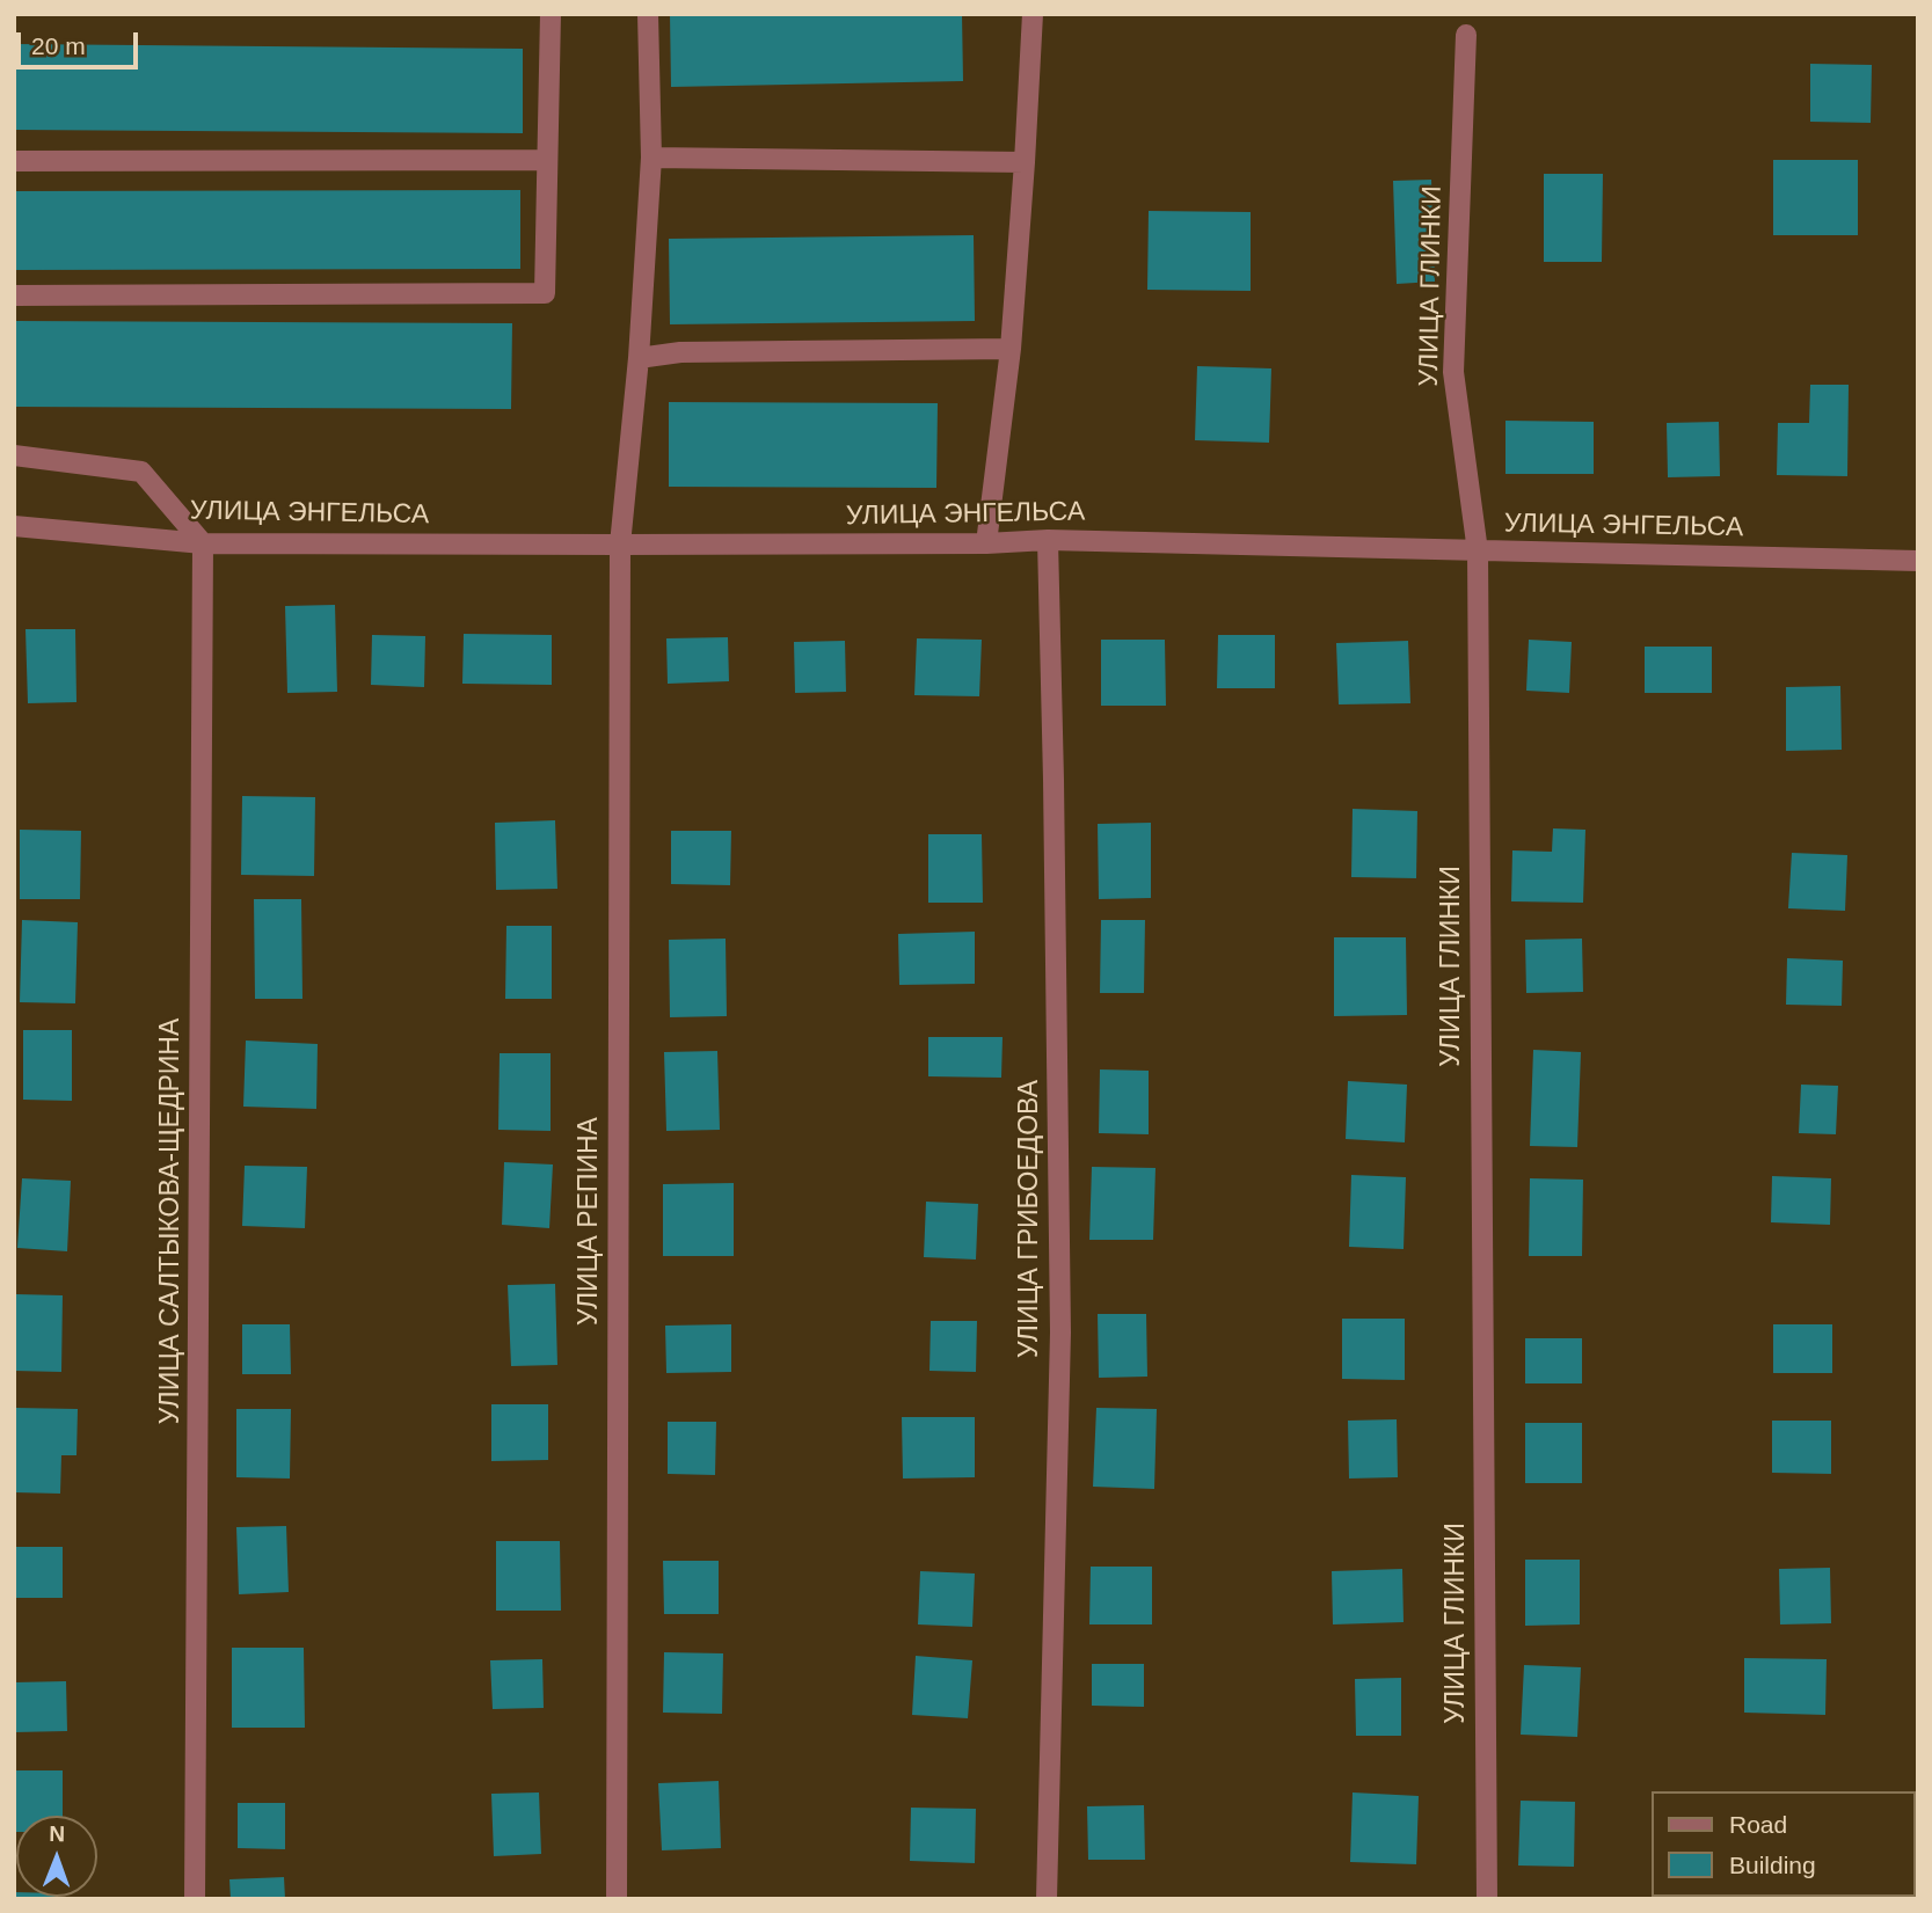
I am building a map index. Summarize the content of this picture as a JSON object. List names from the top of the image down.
{
  "streets": {
    "street": [
      "УЛИЦА ГЛИНКИ",
      "УЛИЦА ЭНГЕЛЬСА",
      "УЛИЦА ГРИБОЕДОВА",
      "УЛИЦА САЛТЫКОВА-ЩЕДРИНА",
      "УЛИЦА РЕПИНА"
    ]
  },
  "crossings": [
    ["УЛИЦА ГЛИНКИ", "УЛИЦА ЭНГЕЛЬСА"],
    ["УЛИЦА ЭНГЕЛЬСА", "УЛИЦА ГРИБОЕДОВА"],
    ["УЛИЦА ЭНГЕЛЬСА", "УЛИЦА САЛТЫКОВА-ЩЕДРИНА"],
    ["УЛИЦА ЭНГЕЛЬСА", "УЛИЦА РЕПИНА"]
  ],
  "legend": ["Road", "Building"],
  "scale_bar": "20 m",
  "north": "top"
}
